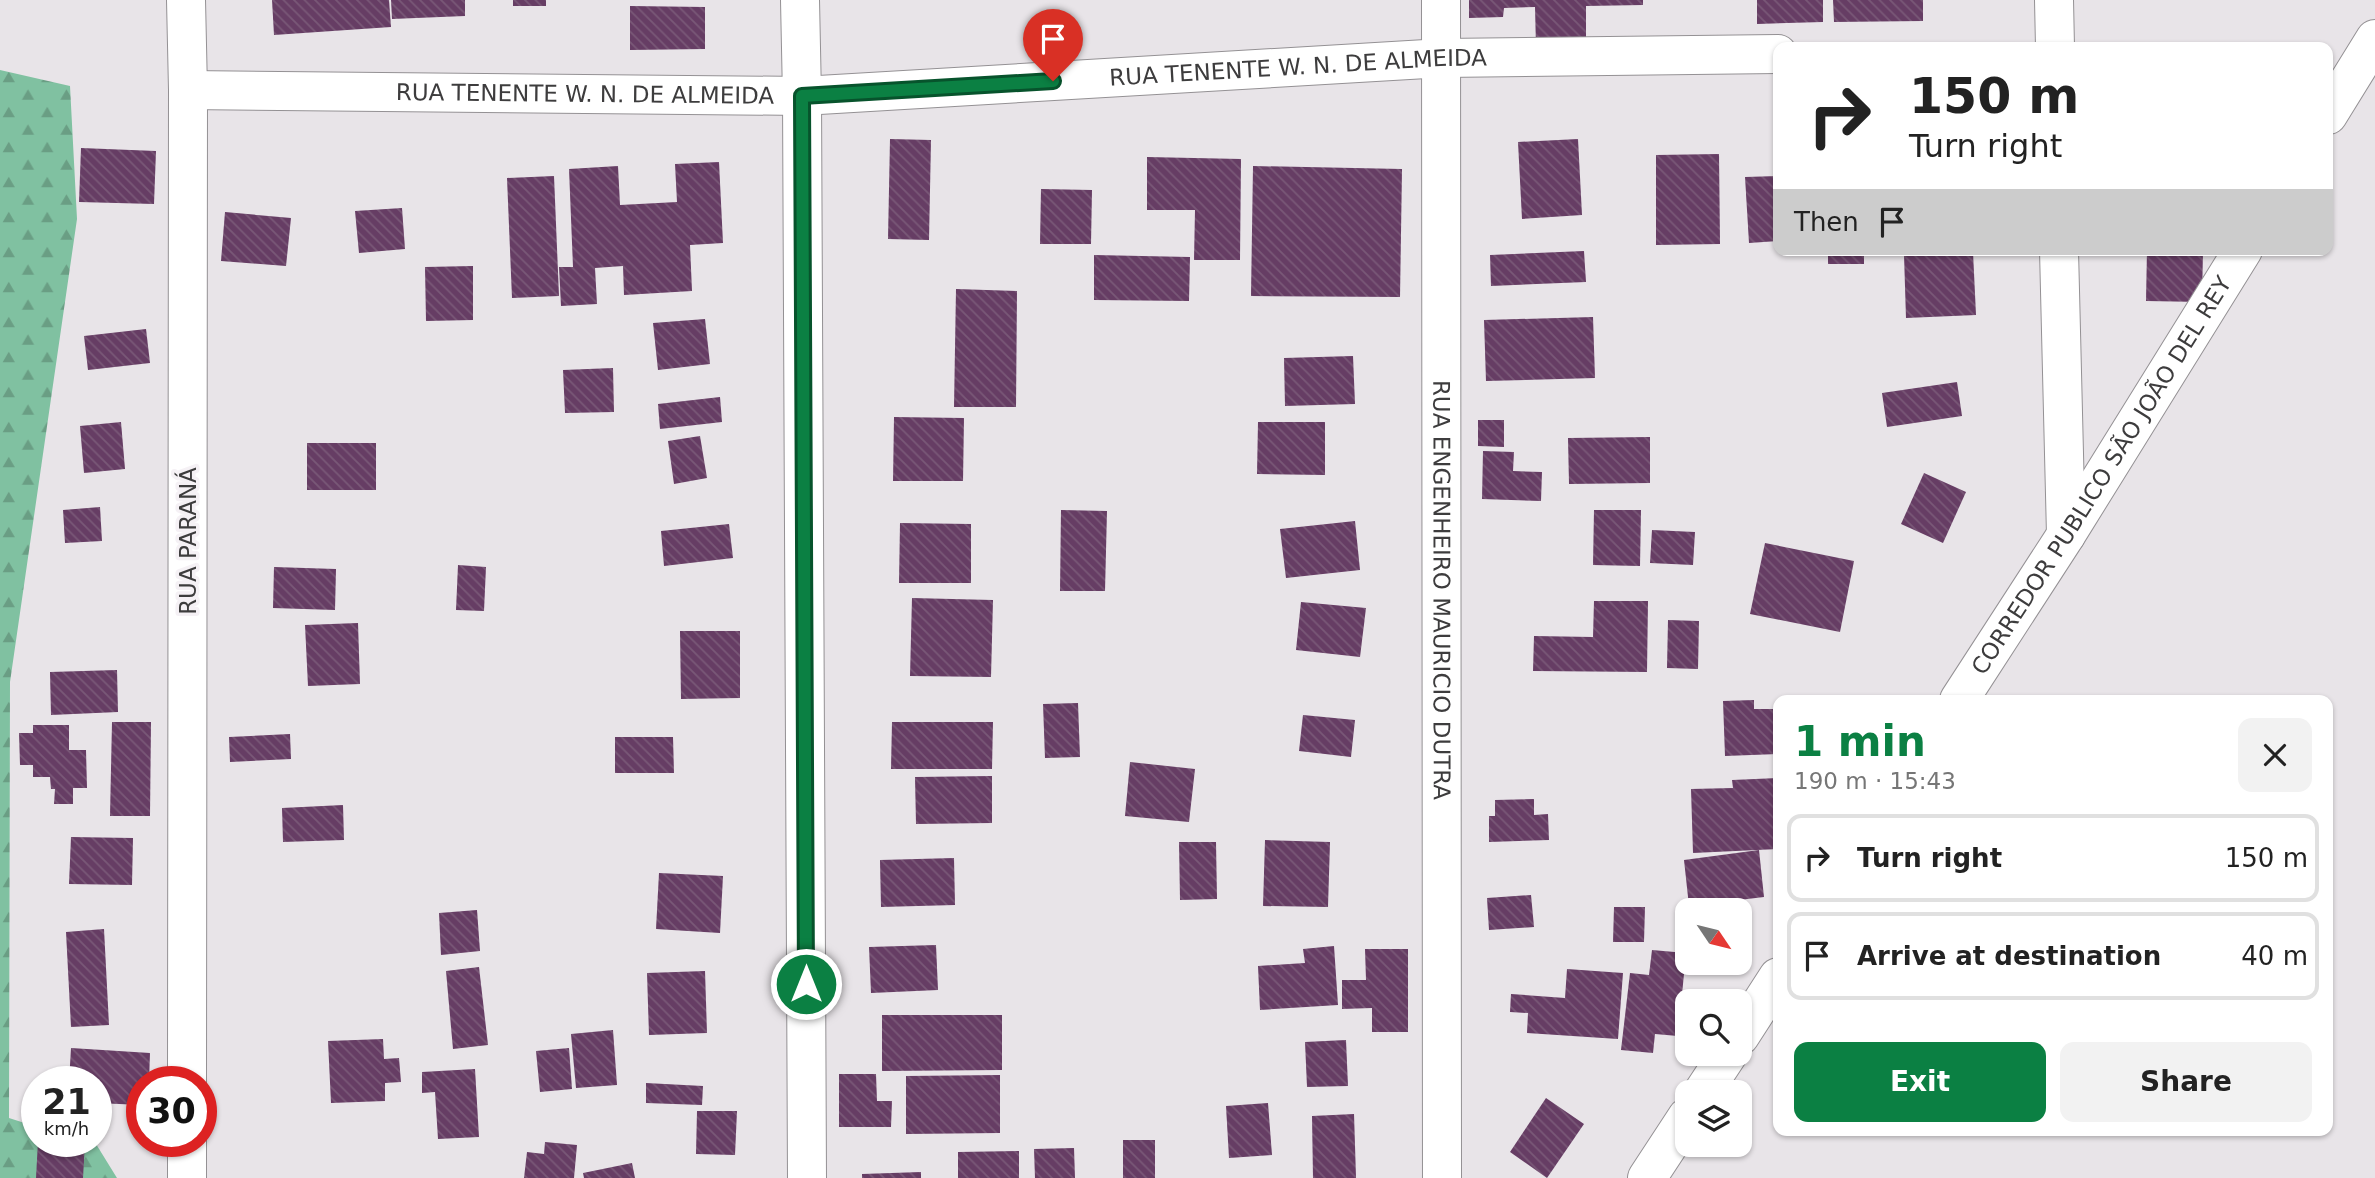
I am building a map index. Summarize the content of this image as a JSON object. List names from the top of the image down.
{
  "streets": {
    "street": [
      "RUA TENENTE W. N. DE ALMEIDA",
      "CORREDOR PUBLICO SÃO JOÃO DEL REY",
      "RUA PARANÁ",
      "RUA ENGENHEIRO MAURICIO DUTRA"
    ]
  },
  "crossings": [
    ["RUA TENENTE W. N. DE ALMEIDA", "RUA PARANÁ"],
    ["RUA TENENTE W. N. DE ALMEIDA", "RUA ENGENHEIRO MAURICIO DUTRA"]
  ],
  "north": "bottom right",
  "page": {
    "turn": ["150 m", "Turn right"],
    "then": "Then",
    "heading": ["1 min", "190 m · 15:43"],
    "list": [
      {
        "name": "Turn right",
        "value": "150 m"
      },
      {
        "name": "Arrive at destination",
        "value": "40 m"
      }
    ],
    "buttons": ["Exit", "Share"],
    "speed": "21 km/h",
    "limit": "30"
  }
}
